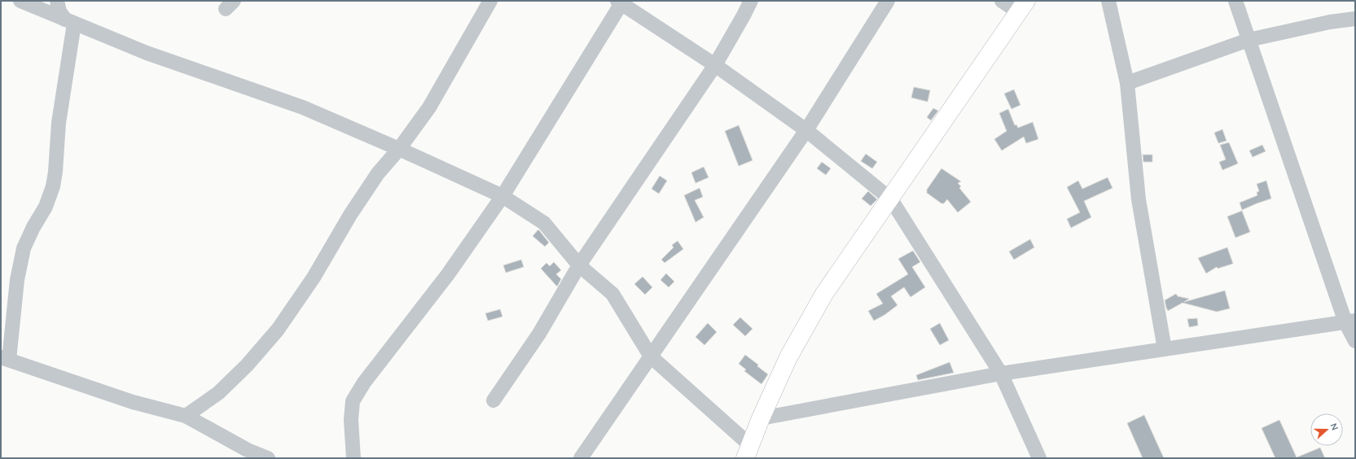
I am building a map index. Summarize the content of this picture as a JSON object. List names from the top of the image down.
{
  "north": "right"
}
